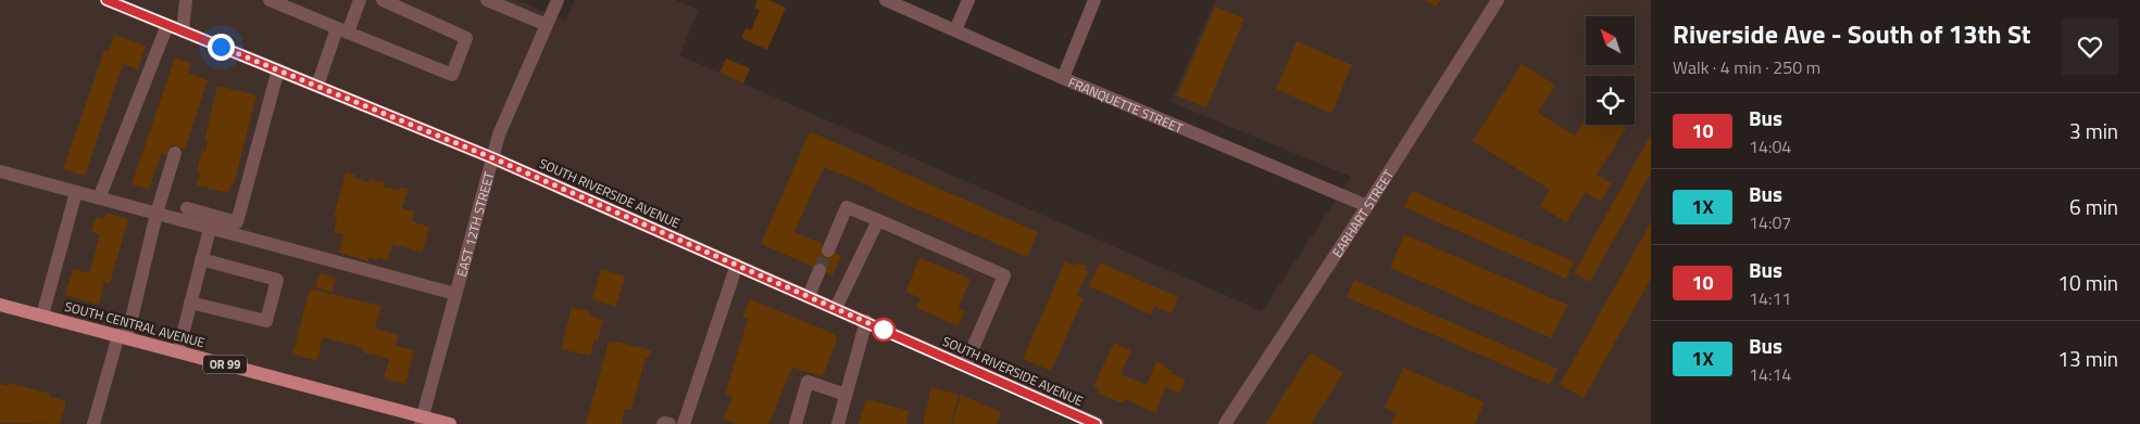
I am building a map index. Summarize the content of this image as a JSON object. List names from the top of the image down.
{
  "streets": {
    "main road": ["SOUTH RIVERSIDE AVENUE", "SOUTH CENTRAL AVENUE", "OR 99"],
    "street": ["FRANQUETTE STREET", "EARHART STREET", "EAST 12TH STREET"]
  },
  "crossings": [
    ["FRANQUETTE STREET", "EARHART STREET"],
    ["SOUTH RIVERSIDE AVENUE", "EAST 12TH STREET"],
    ["EAST 12TH STREET", "SOUTH CENTRAL AVENUE"]
  ],
  "lines": ["bus line 10"],
  "north": "top left",
  "page": {
    "heading": ["Riverside Ave - South of 13th St", "Walk · 4 min · 250 m"],
    "list": [
      {
        "mark": "10",
        "name": "Bus",
        "note": "14:04",
        "value": "3 min"
      },
      {
        "mark": "1X",
        "name": "Bus",
        "note": "14:07",
        "value": "6 min"
      },
      {
        "mark": "10",
        "name": "Bus",
        "note": "14:11",
        "value": "10 min"
      },
      {
        "mark": "1X",
        "name": "Bus",
        "note": "14:14",
        "value": "13 min"
      }
    ]
  }
}
